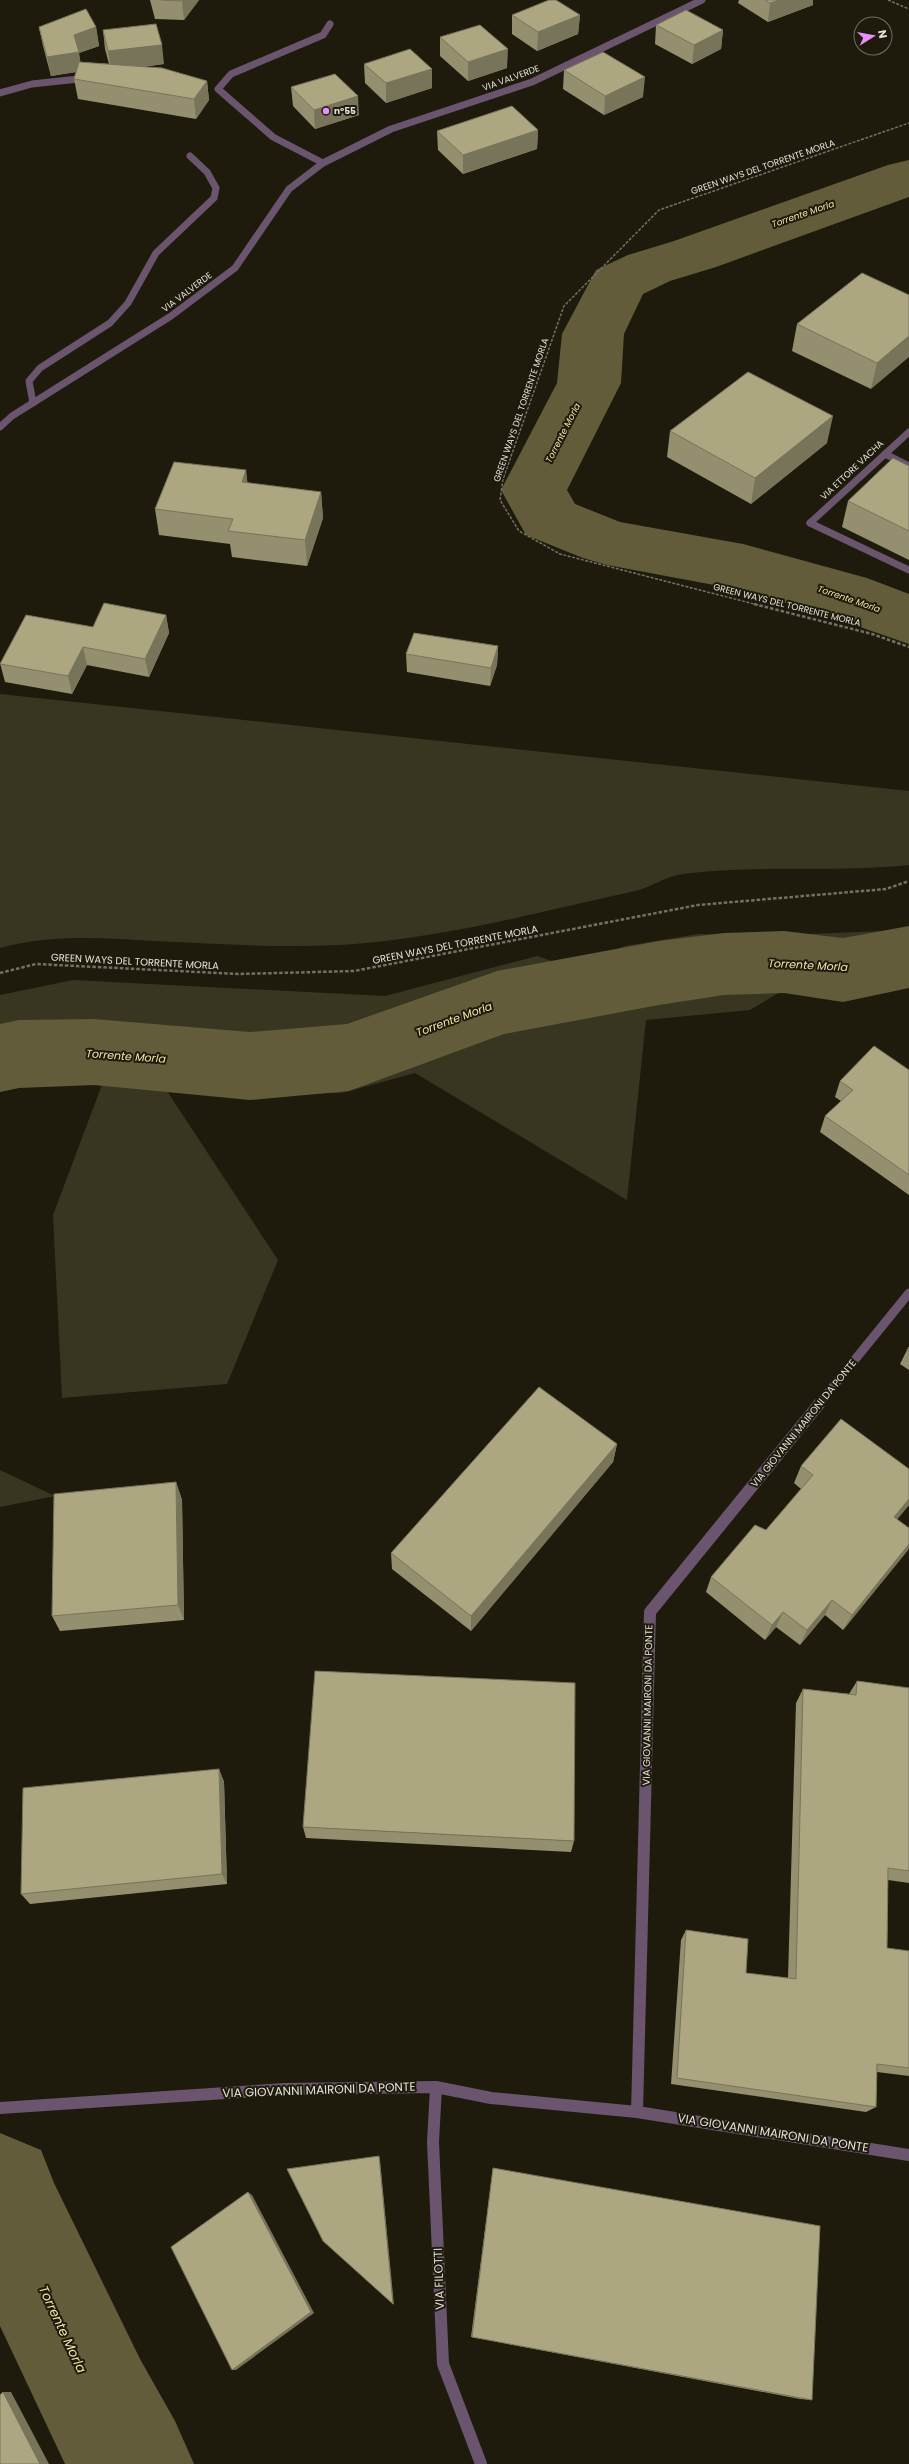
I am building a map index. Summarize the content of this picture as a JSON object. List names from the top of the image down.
{
  "streets": {
    "street": [
      "VIA VALVERDE",
      "VIA ETTORE VACHA",
      "VIA GIOVANNI MAIRONI DA PONTE",
      "VIA FILOTTI"
    ],
    "path": ["GREEN WAYS DEL TORRENTE MORLA"]
  },
  "crossings": [
    ["VIA GIOVANNI MAIRONI DA PONTE", "VIA FILOTTI"]
  ],
  "water": ["Torrente Morla"],
  "places": ["n°55"],
  "north": "right"
}
